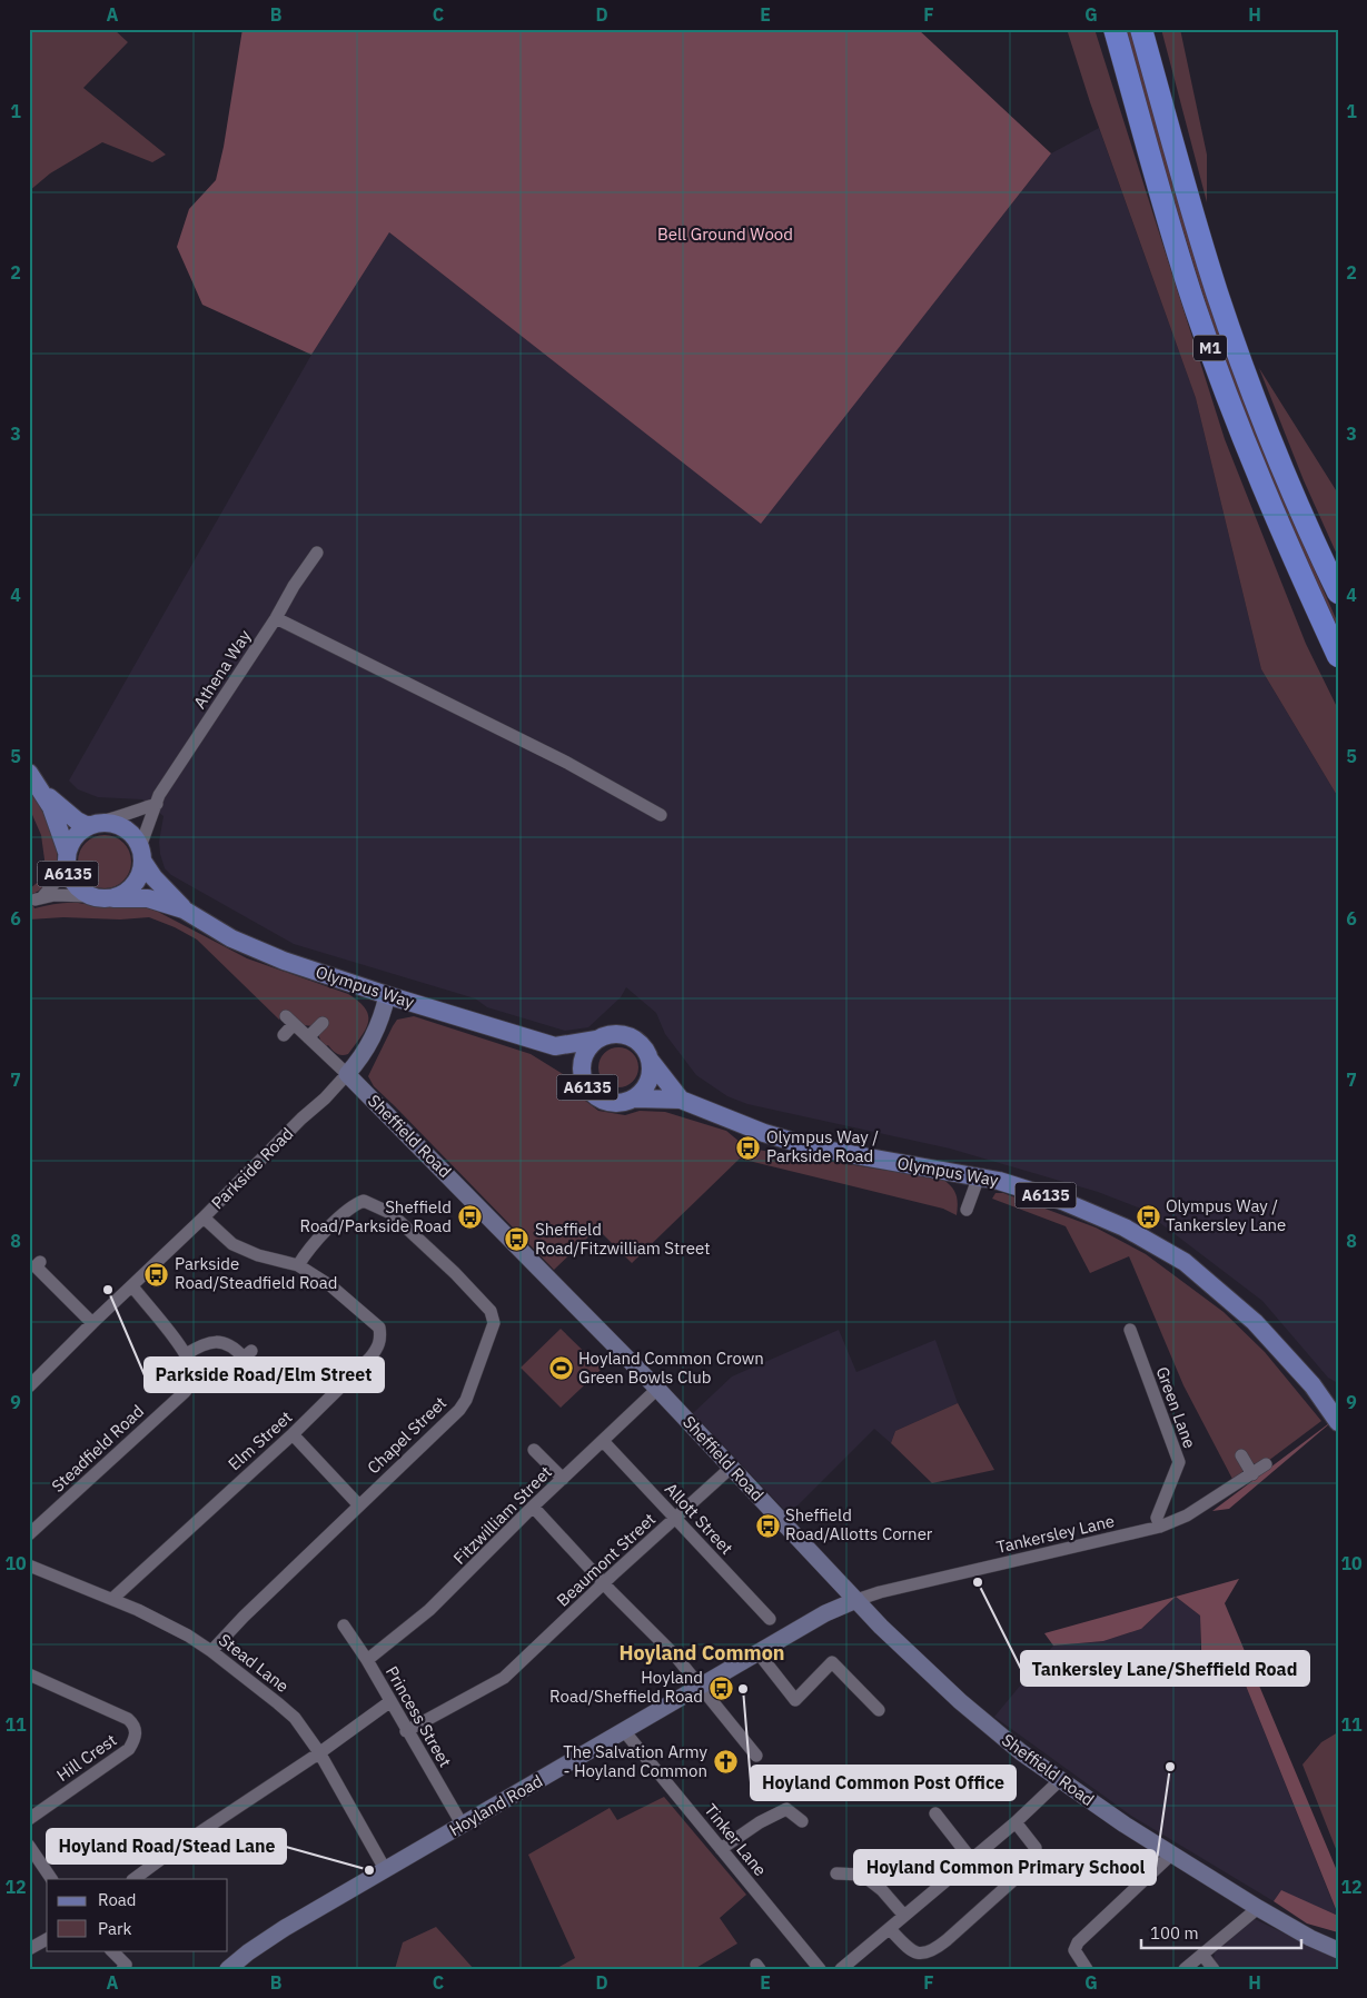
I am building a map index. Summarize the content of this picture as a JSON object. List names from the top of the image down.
{
  "streets": {
    "highway": ["M1"],
    "main road": [
      "A6135",
      "Olympus Way",
      "Sheffield Road",
      "Parkside Road",
      "Hoyland Road"
    ],
    "street": [
      "Athena Way",
      "Green Lane",
      "Chapel Street",
      "Elm Street",
      "Steadfield Road",
      "Fitzwilliam Street",
      "Allott Street",
      "Tankersley Lane",
      "Beaumont Street",
      "Stead Lane",
      "Princess Street",
      "Hill Crest",
      "Tinker Lane"
    ]
  },
  "crossings": [
    ["Athena Way", "A6135"],
    ["Athena Way", "Olympus Way"],
    ["A6135", "Olympus Way"],
    ["Olympus Way", "Parkside Road"],
    ["Sheffield Road", "Parkside Road"],
    ["Sheffield Road", "Fitzwilliam Street"],
    ["Sheffield Road", "Tankersley Lane"],
    ["Sheffield Road", "Beaumont Street"],
    ["Sheffield Road", "Hoyland Road"],
    ["Parkside Road", "Elm Street"],
    ["Green Lane", "Tankersley Lane"],
    ["Chapel Street", "Elm Street"],
    ["Chapel Street", "Stead Lane"],
    ["Elm Street", "Stead Lane"],
    ["Fitzwilliam Street", "Allott Street"],
    ["Fitzwilliam Street", "Princess Street"],
    ["Allott Street", "Beaumont Street"],
    ["Tankersley Lane", "Hoyland Road"],
    ["Beaumont Street", "Princess Street"],
    ["Stead Lane", "Hoyland Road"],
    ["Princess Street", "Hoyland Road"],
    ["Hoyland Road", "Tinker Lane"]
  ],
  "districts": ["Hoyland Common"],
  "parks": ["Bell Ground Wood"],
  "places": {
    "bus stop": [
      "Olympus Way / Parkside Road",
      "Olympus Way / Tankersley Lane",
      "Sheffield Road/Parkside Road",
      "Sheffield Road/Fitzwilliam Street",
      "Parkside Road/Steadfield Road",
      "Sheffield Road/Allotts Corner",
      "Hoyland Road/Sheffield Road"
    ],
    "other": [
      "Parkside Road/Elm Street",
      "Tankersley Lane/Sheffield Road",
      "Hoyland Common Post Office",
      "Hoyland Common Primary School",
      "Hoyland Road/Stead Lane"
    ],
    "sports": ["Hoyland Common Crown Green Bowls Club"],
    "church": ["The Salvation Army - Hoyland Common"]
  },
  "legend": ["Road", "Park"],
  "scale_bar": "100 m",
  "grid": {
    "columns": [
      "A",
      "B",
      "C",
      "D",
      "E",
      "F",
      "G",
      "H"
    ],
    "rows": [
      "1",
      "2",
      "3",
      "4",
      "5",
      "6",
      "7",
      "8",
      "9",
      "10",
      "11",
      "12"
    ]
  }
}
